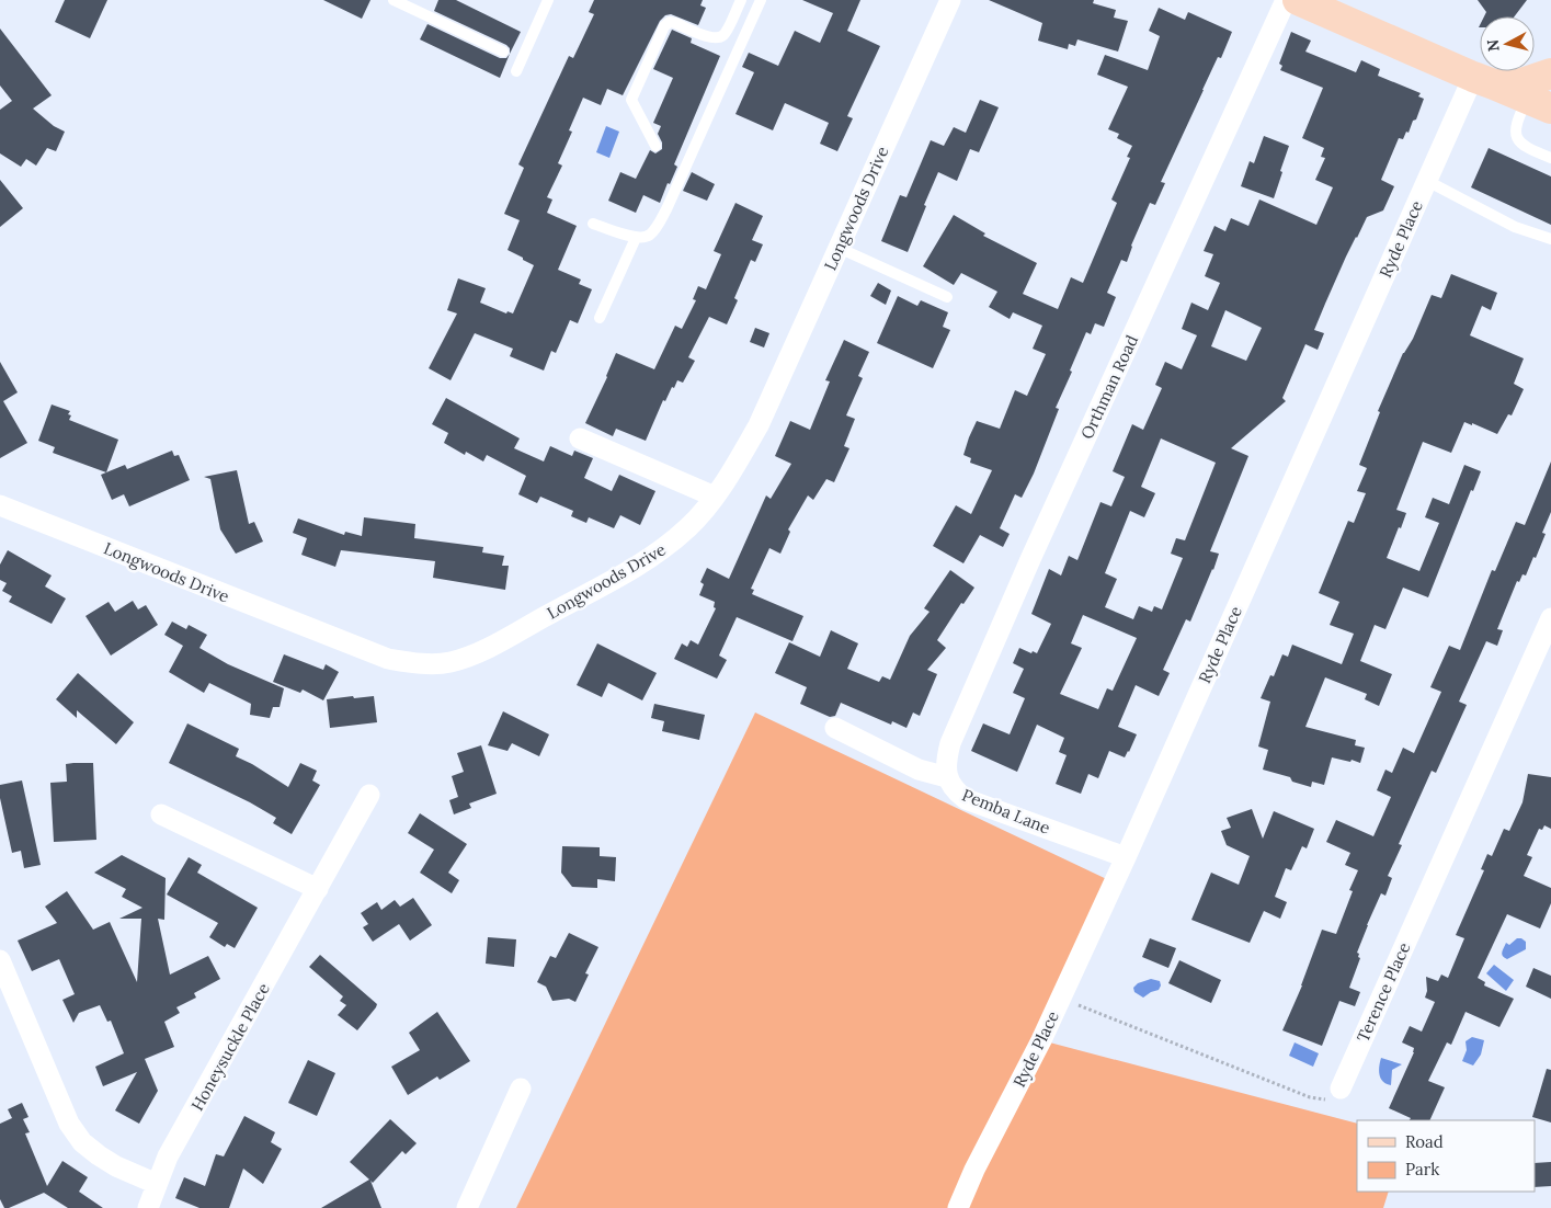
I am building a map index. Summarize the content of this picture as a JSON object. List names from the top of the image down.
{
  "streets": {
    "street": [
      "Longwoods Drive",
      "Ryde Place",
      "Orthman Road",
      "Pemba Lane",
      "Terence Place",
      "Honeysuckle Place"
    ]
  },
  "crossings": [
    ["Ryde Place", "Pemba Lane"],
    ["Orthman Road", "Pemba Lane"]
  ],
  "legend": ["Road", "Park"],
  "north": "left"
}
